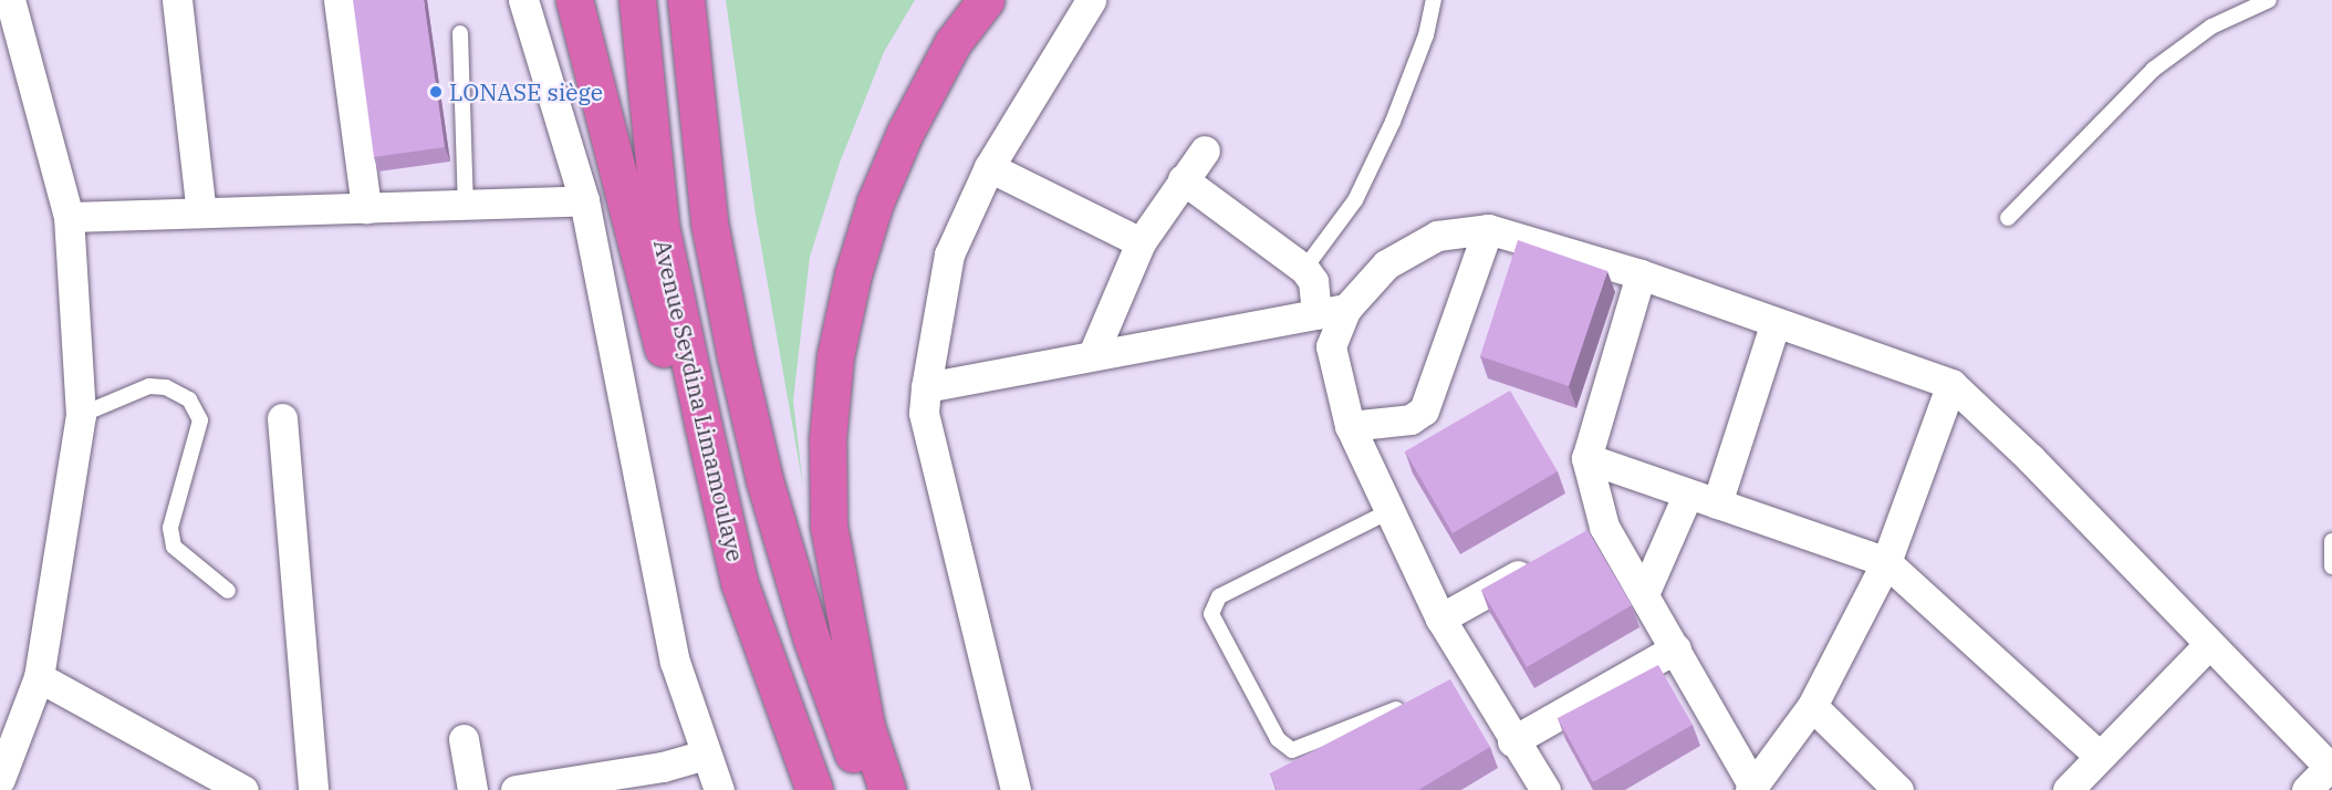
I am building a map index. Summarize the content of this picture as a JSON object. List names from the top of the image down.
{
  "streets": {
    "highway": ["Avenue Seydina Limamoulaye"]
  },
  "places": ["LONASE siège"]
}
